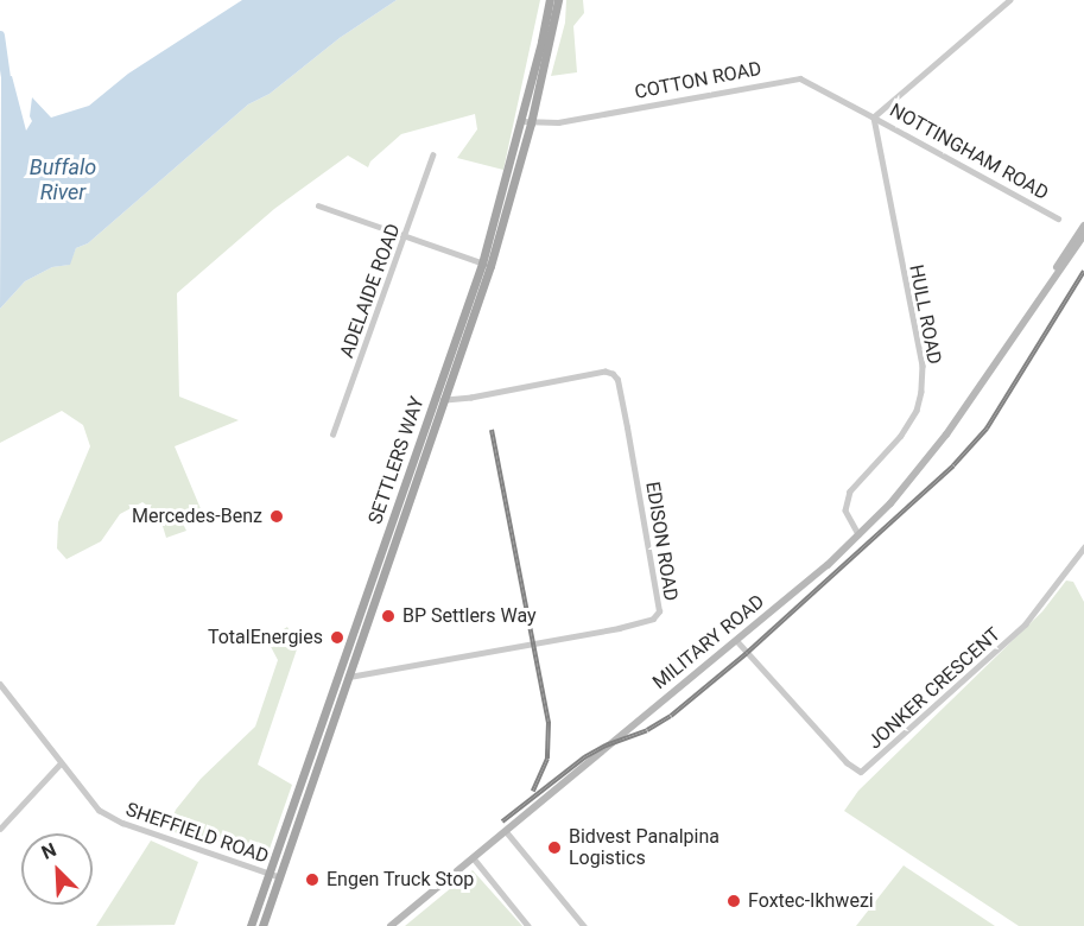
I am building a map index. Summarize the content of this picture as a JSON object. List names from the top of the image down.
{
  "streets": {
    "main road": ["SETTLERS WAY"],
    "street": [
      "COTTON ROAD",
      "NOTTINGHAM ROAD",
      "ADELAIDE ROAD",
      "HULL ROAD",
      "EDISON ROAD",
      "MILITARY ROAD",
      "JONKER CRESCENT",
      "SHEFFIELD ROAD"
    ]
  },
  "crossings": [
    ["COTTON ROAD", "NOTTINGHAM ROAD"],
    ["COTTON ROAD", "HULL ROAD"],
    ["COTTON ROAD", "SETTLERS WAY"],
    ["NOTTINGHAM ROAD", "HULL ROAD"],
    ["HULL ROAD", "MILITARY ROAD"],
    ["SETTLERS WAY", "EDISON ROAD"],
    ["SETTLERS WAY", "SHEFFIELD ROAD"],
    ["MILITARY ROAD", "JONKER CRESCENT"]
  ],
  "water": ["Buffalo River"],
  "places": [
    "Mercedes-Benz",
    "BP Settlers Way",
    "TotalEnergies",
    "Bidvest Panalpina Logistics",
    "Engen Truck Stop",
    "Foxtec-Ikhwezi"
  ],
  "north": "top left"
}
